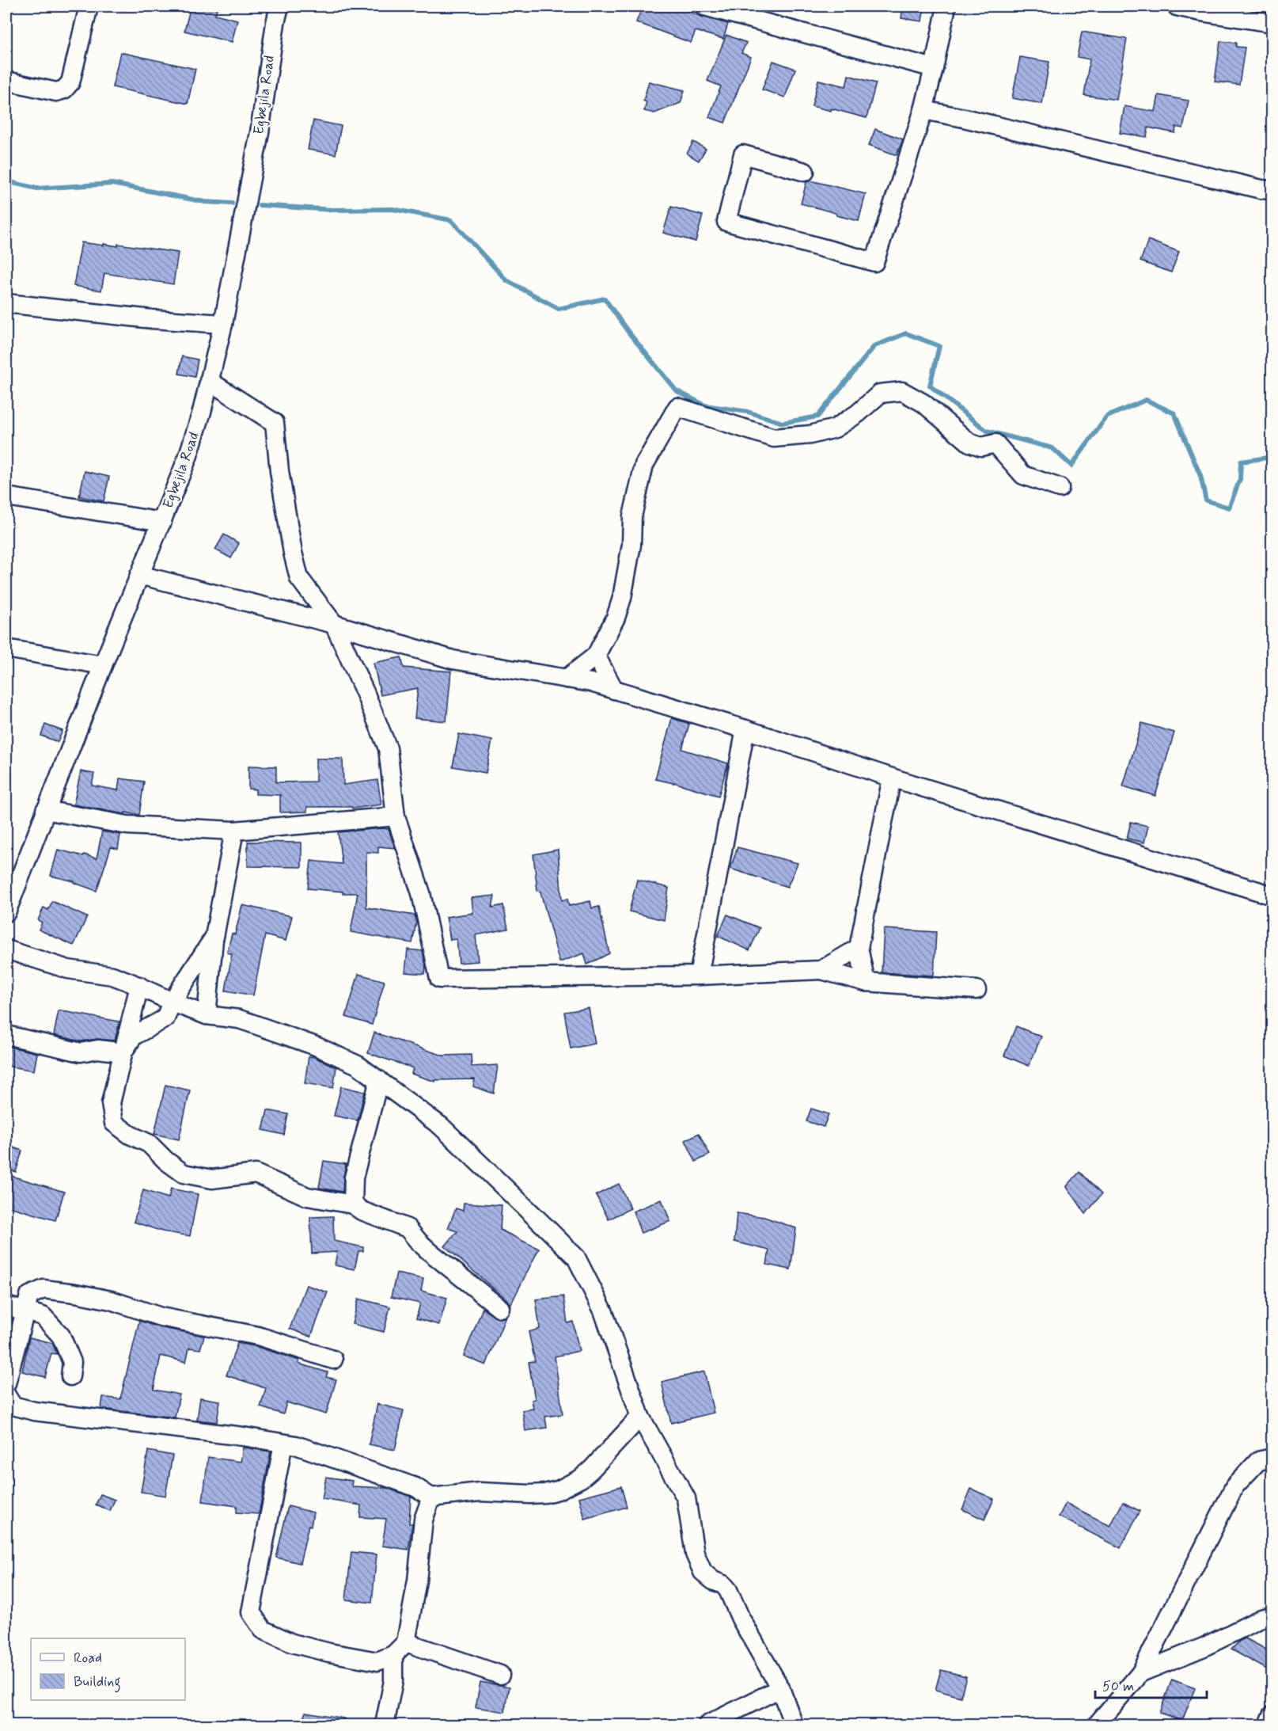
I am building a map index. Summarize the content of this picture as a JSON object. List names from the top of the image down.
{
  "streets": {
    "street": ["Egbejila Road"]
  },
  "legend": ["Road", "Building"],
  "scale_bar": "50 m"
}
